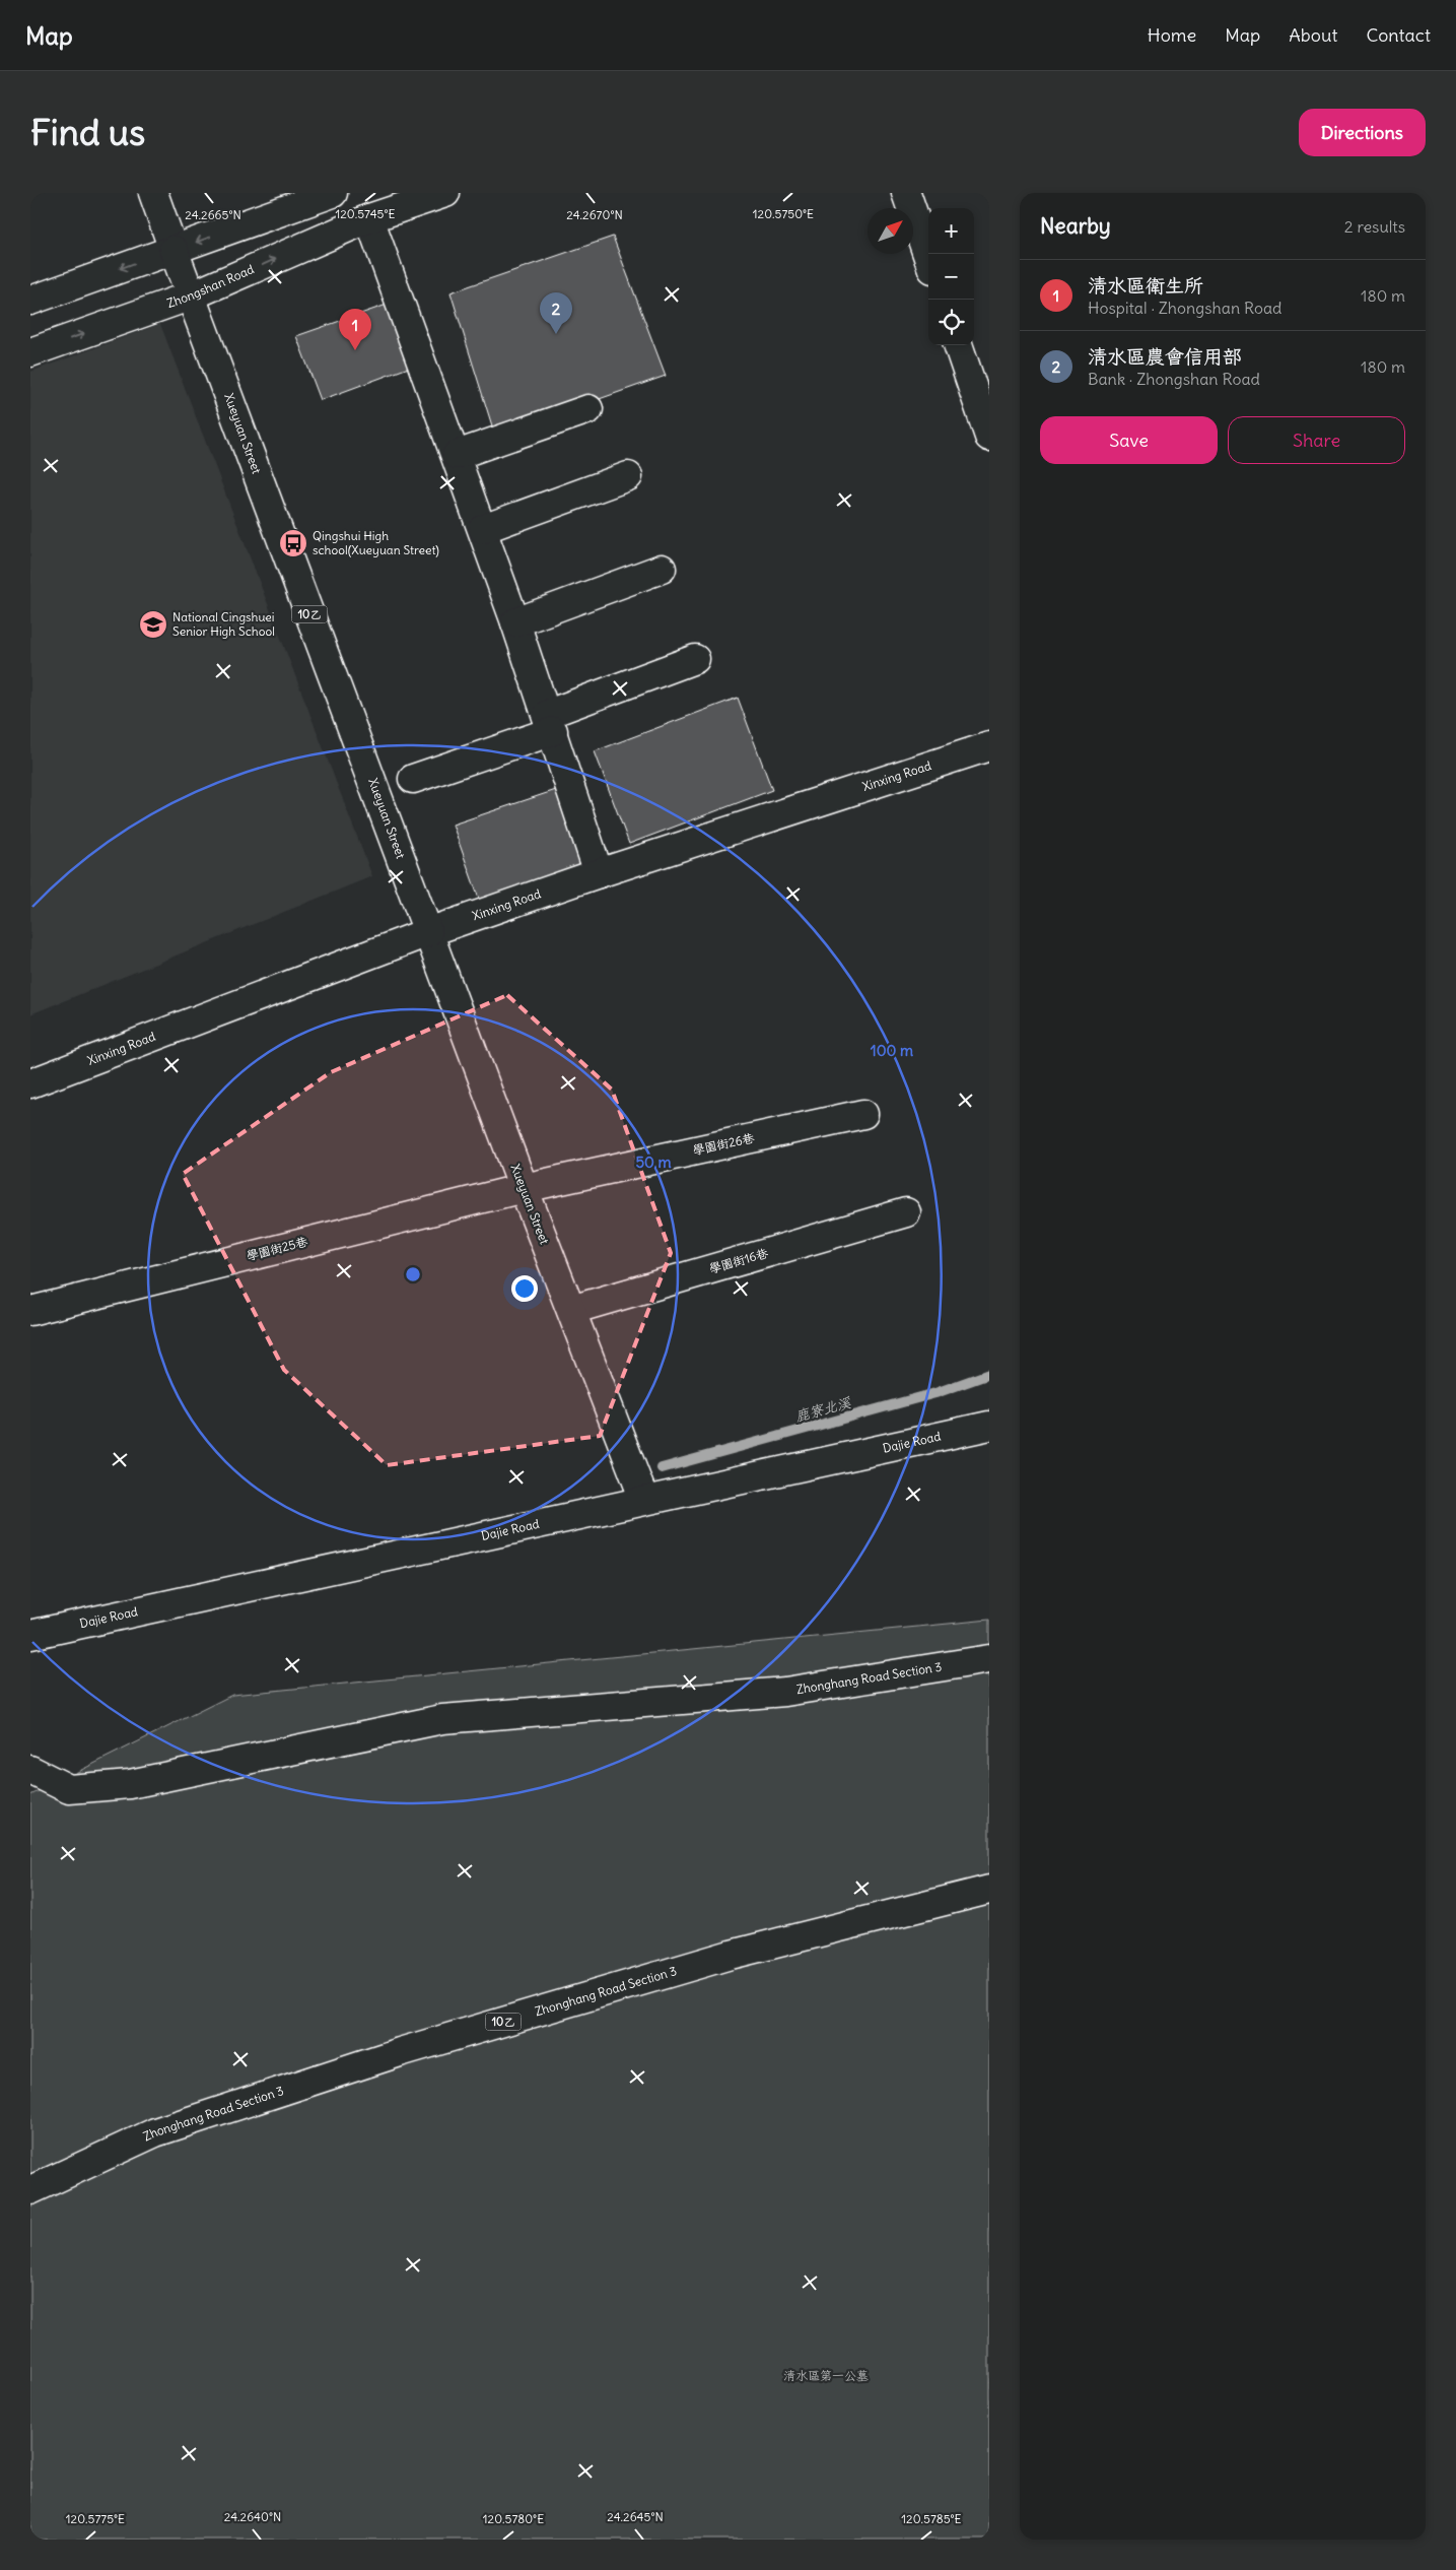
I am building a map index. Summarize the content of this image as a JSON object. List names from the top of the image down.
{
  "streets": {
    "street": [
      "Zhongshan Road",
      "Xueyuan Street",
      "10乙",
      "Xinxing Road",
      "學園街26巷",
      "學園街25巷",
      "學園街16巷",
      "Dajie Road",
      "Zhonghang Road Section 3"
    ]
  },
  "crossings": [
    ["Zhongshan Road", "Xueyuan Street"],
    ["Xueyuan Street", "Xinxing Road"],
    ["Xueyuan Street", "學園街26巷"],
    ["Xueyuan Street", "學園街25巷"],
    ["Xueyuan Street", "學園街16巷"],
    ["Xueyuan Street", "Dajie Road"],
    ["學園街26巷", "學園街25巷"]
  ],
  "water": ["鹿寮北溪"],
  "parks": ["清水區第一公墓"],
  "places": {
    "bus stop": ["Qingshui High school(Xueyuan Street)"],
    "school or university": ["National Cingshuei Senior High School"]
  },
  "north": "top right",
  "page": {
    "header": "Map",
    "nav": [
      "Home",
      "Map",
      "About",
      "Contact"
    ],
    "buttons": [
      "Directions",
      ["Save", "Share"]
    ],
    "title": "Find us",
    "heading": ["Nearby", "2 results"],
    "map_buttons": ["+", "−"],
    "list": [
      {
        "mark": "1",
        "name": "清水區衛生所",
        "note": "Hospital · Zhongshan Road",
        "value": "180 m"
      },
      {
        "mark": "2",
        "name": "清水區農會信用部",
        "note": "Bank · Zhongshan Road",
        "value": "180 m"
      }
    ],
    "pins": ["2", "1"]
  },
  "coordinates": [
    "120.5745°E",
    "120.5750°E",
    "24.2665°N",
    "24.2670°N",
    "24.2640°N",
    "24.2645°N",
    "120.5775°E",
    "120.5780°E",
    "120.5785°E"
  ],
  "rings": ["100 m", "50 m"]
}
